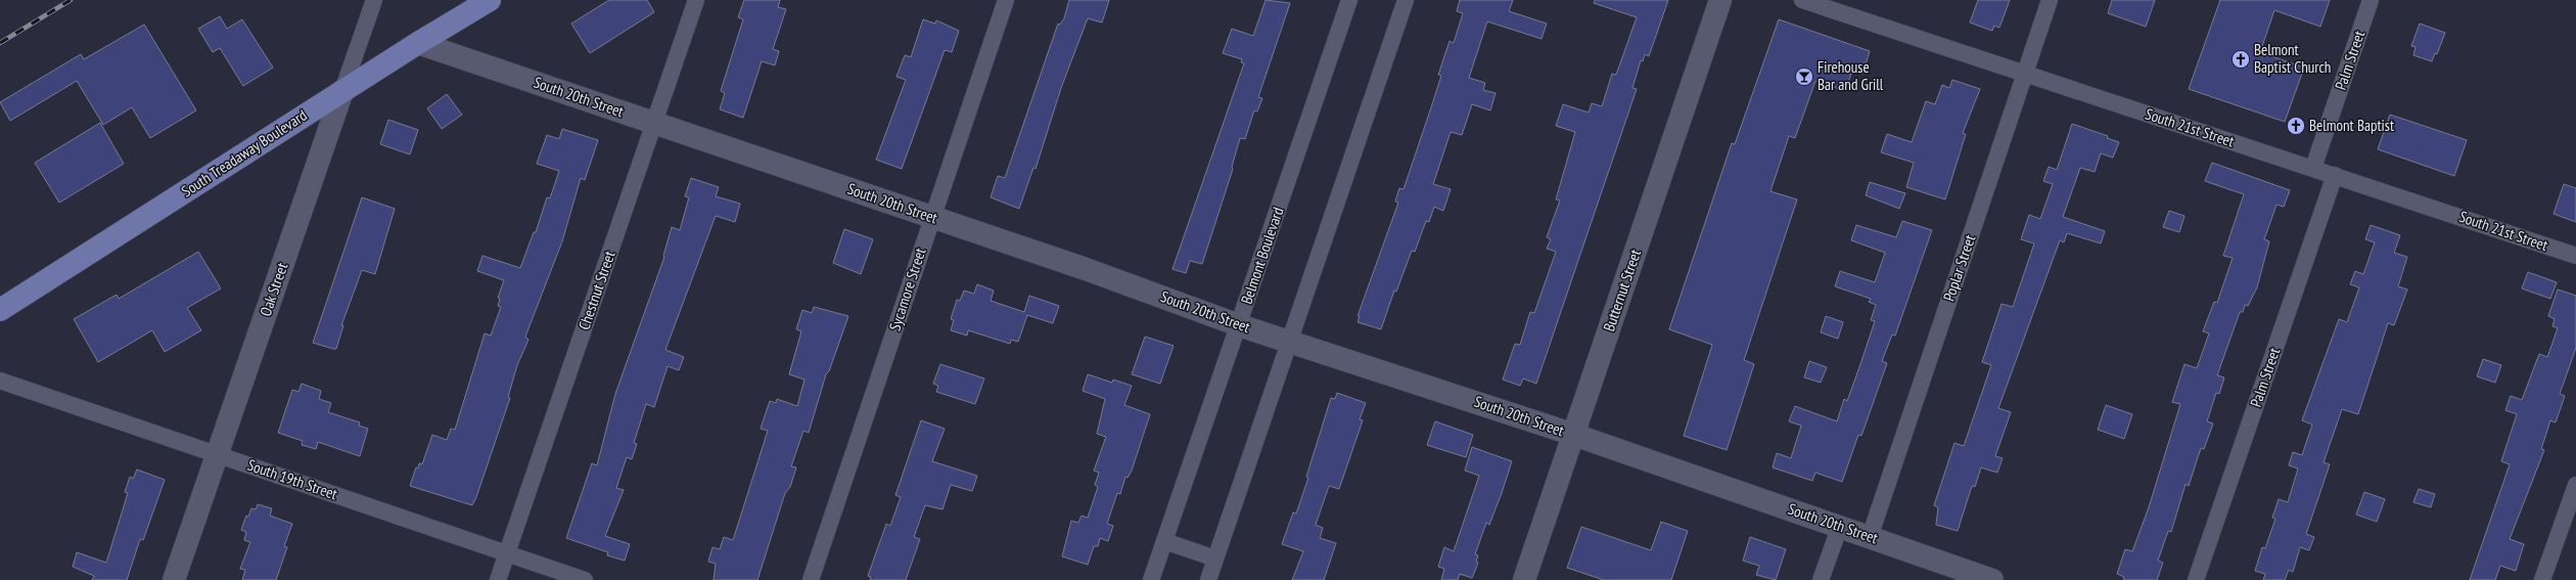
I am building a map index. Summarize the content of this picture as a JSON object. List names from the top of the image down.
{
  "streets": {
    "main road": ["South Treadaway Boulevard"],
    "street": [
      "Palm Street",
      "South 20th Street",
      "South 21st Street",
      "Belmont Boulevard",
      "Poplar Street",
      "Oak Street",
      "Sycamore Street",
      "Chestnut Street",
      "Butternut Street",
      "South 19th Street"
    ]
  },
  "crossings": [
    ["Palm Street", "South 21st Street"],
    ["South 20th Street", "South Treadaway Boulevard"],
    ["South 20th Street", "Belmont Boulevard"],
    ["South 20th Street", "Poplar Street"],
    ["South 20th Street", "Sycamore Street"],
    ["South 20th Street", "Chestnut Street"],
    ["South 20th Street", "Butternut Street"],
    ["South 21st Street", "Poplar Street"],
    ["South Treadaway Boulevard", "Oak Street"],
    ["Oak Street", "South 19th Street"],
    ["Chestnut Street", "South 19th Street"]
  ],
  "places": {
    "church": ["Belmont Baptist Church", "Belmont Baptist"],
    "bar": ["Firehouse Bar and Grill"]
  }
}
